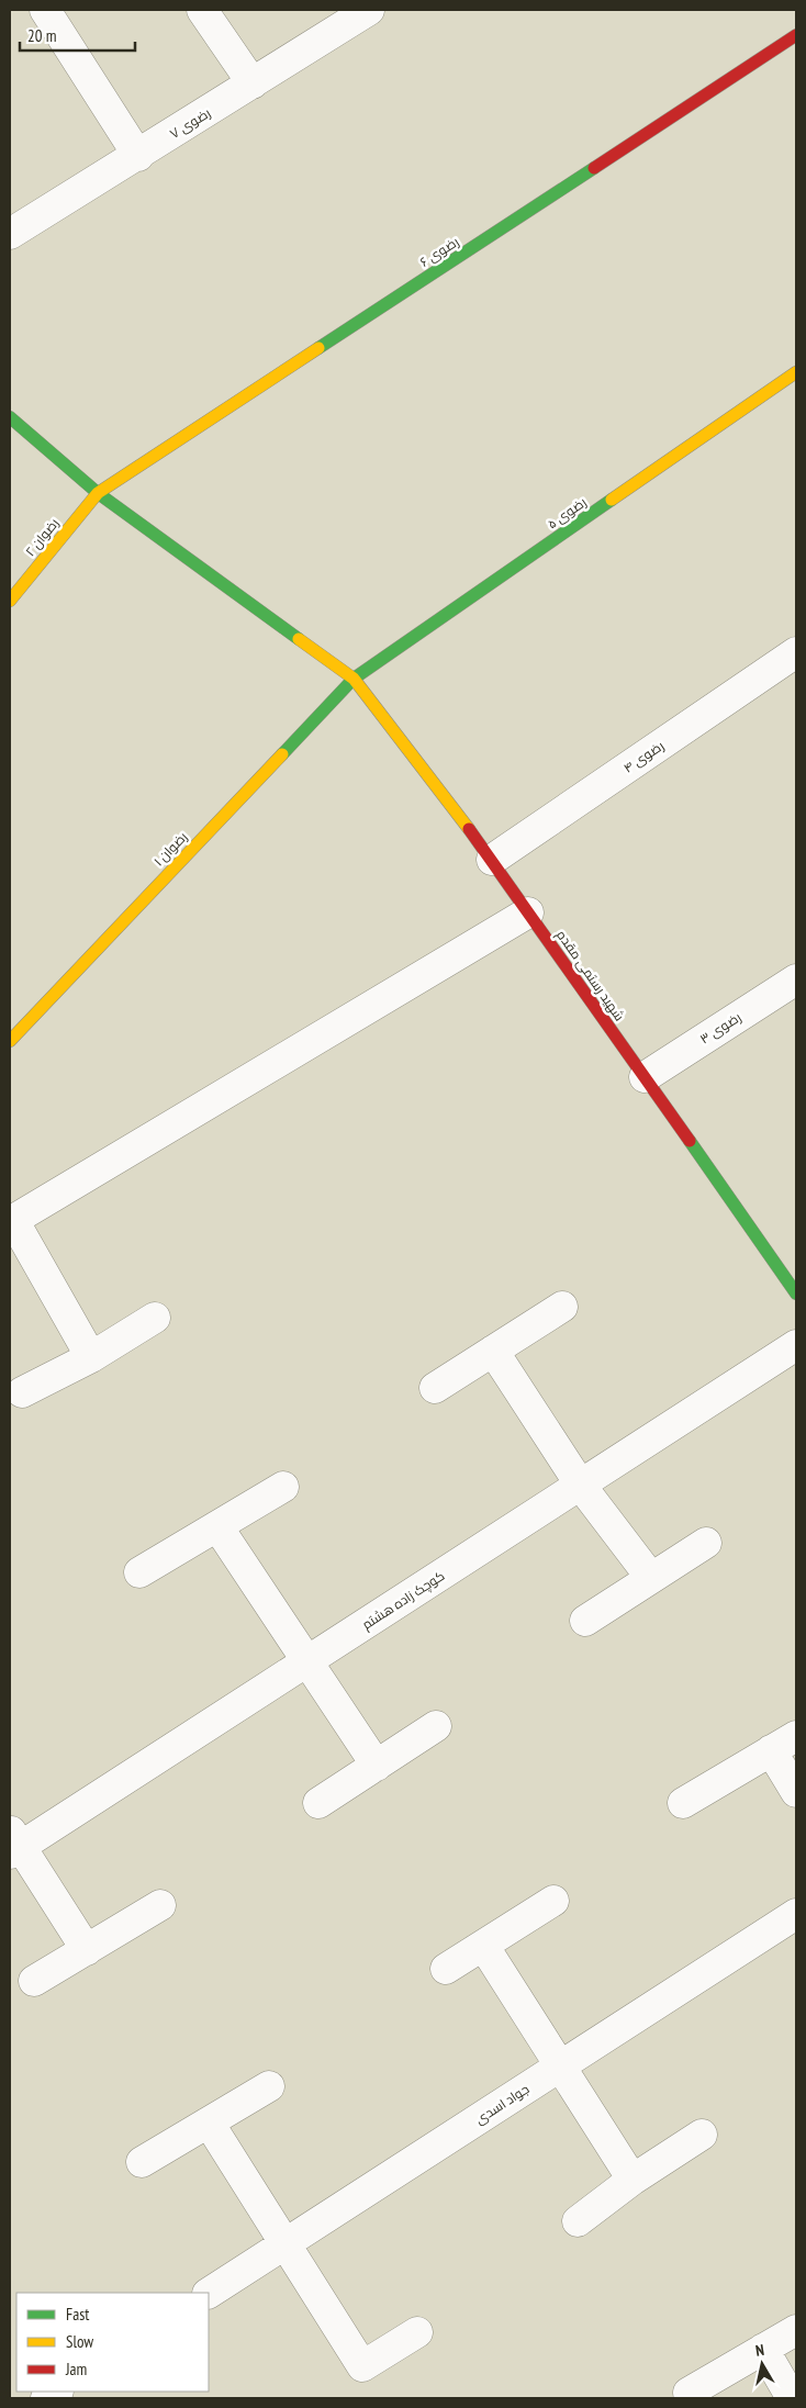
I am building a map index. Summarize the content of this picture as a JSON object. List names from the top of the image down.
{
  "streets": {
    "street": [
      "رضوی ۷",
      "رضوی ۶",
      "رضوی ۵",
      "رضوان ۲",
      "رضوی ۴",
      "رضوان ۱",
      "شهید رستمی مقدم",
      "رضوی ۳",
      "کوچک زاده هشتم",
      "جواد اسدی"
    ]
  },
  "crossings": [
    ["رضوی ۶", "رضوان ۲"],
    ["رضوی ۶", "شهید رستمی مقدم"],
    ["رضوی ۵", "رضوان ۱"],
    ["رضوی ۵", "شهید رستمی مقدم"],
    ["رضوان ۲", "شهید رستمی مقدم"],
    ["رضوی ۴", "شهید رستمی مقدم"],
    ["رضوان ۱", "شهید رستمی مقدم"],
    ["شهید رستمی مقدم", "رضوی ۳"]
  ],
  "legend": ["Fast", "Slow", "Jam"],
  "scale_bar": "20 m",
  "north": "top"
}
